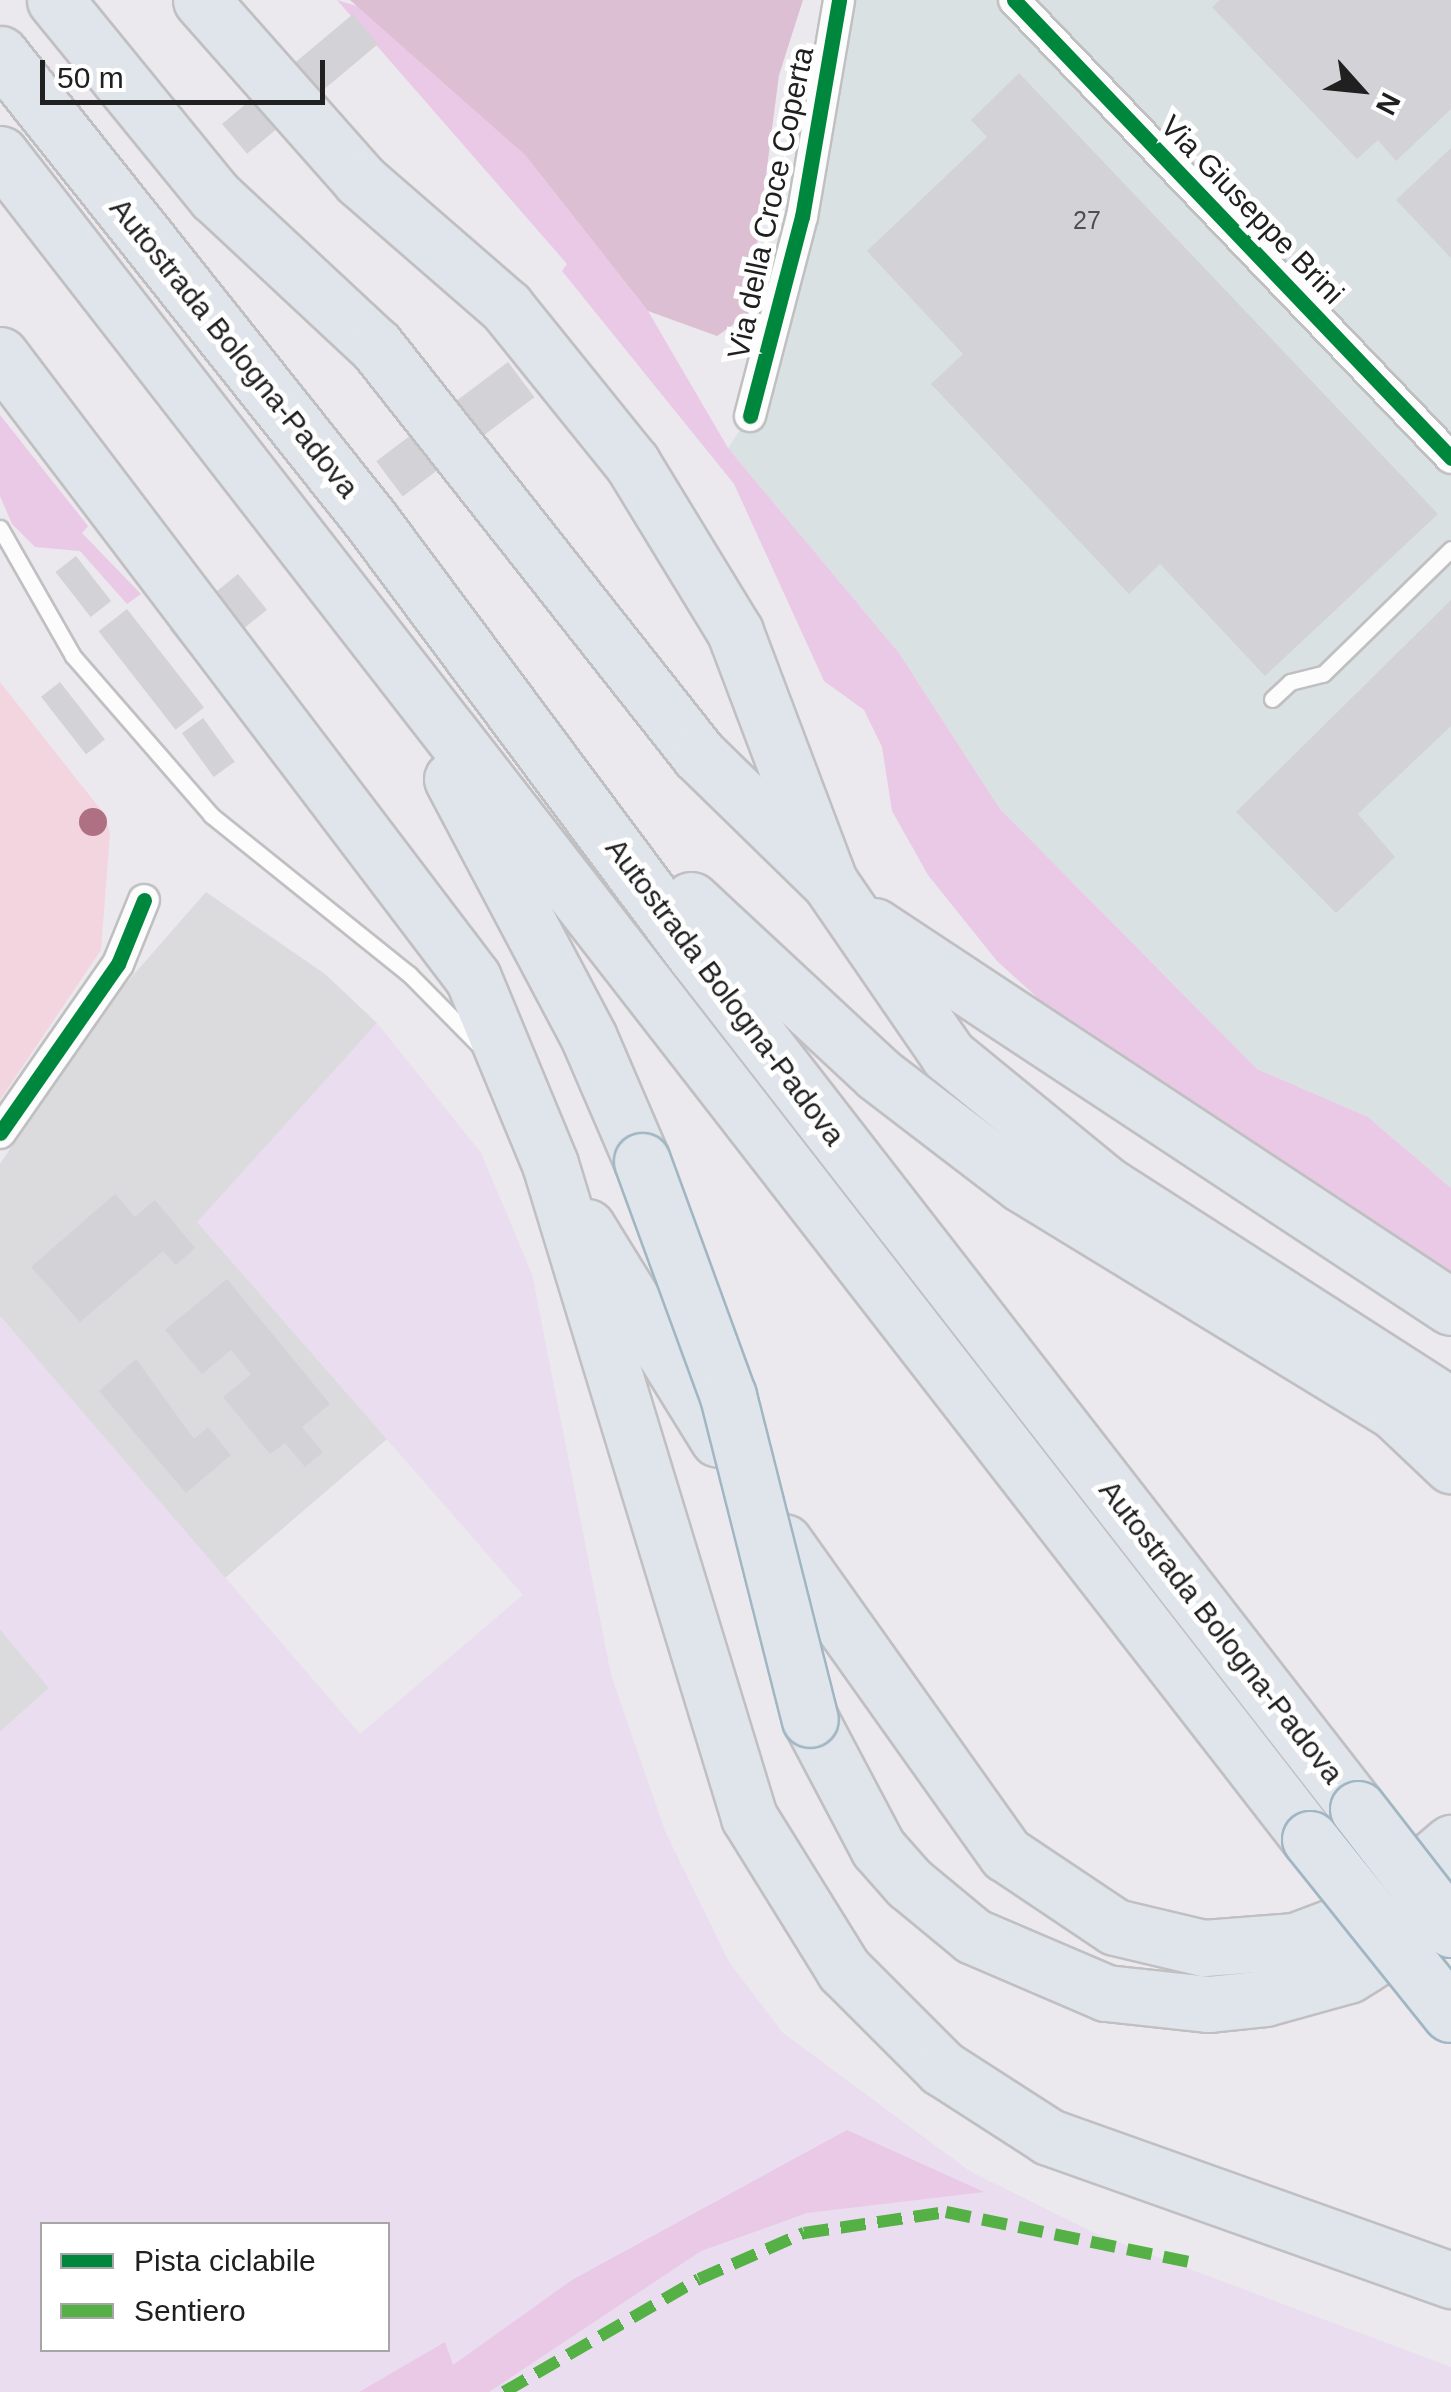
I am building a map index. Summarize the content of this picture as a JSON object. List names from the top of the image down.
{
  "streets": {
    "highway": ["Autostrada Bologna-Padova"],
    "street": ["Via della Croce Coperta", "Via Giuseppe Brini"]
  },
  "house_numbers": ["27"],
  "legend": ["Pista ciclabile", "Sentiero"],
  "scale_bar": "50 m",
  "north": "bottom right"
}
